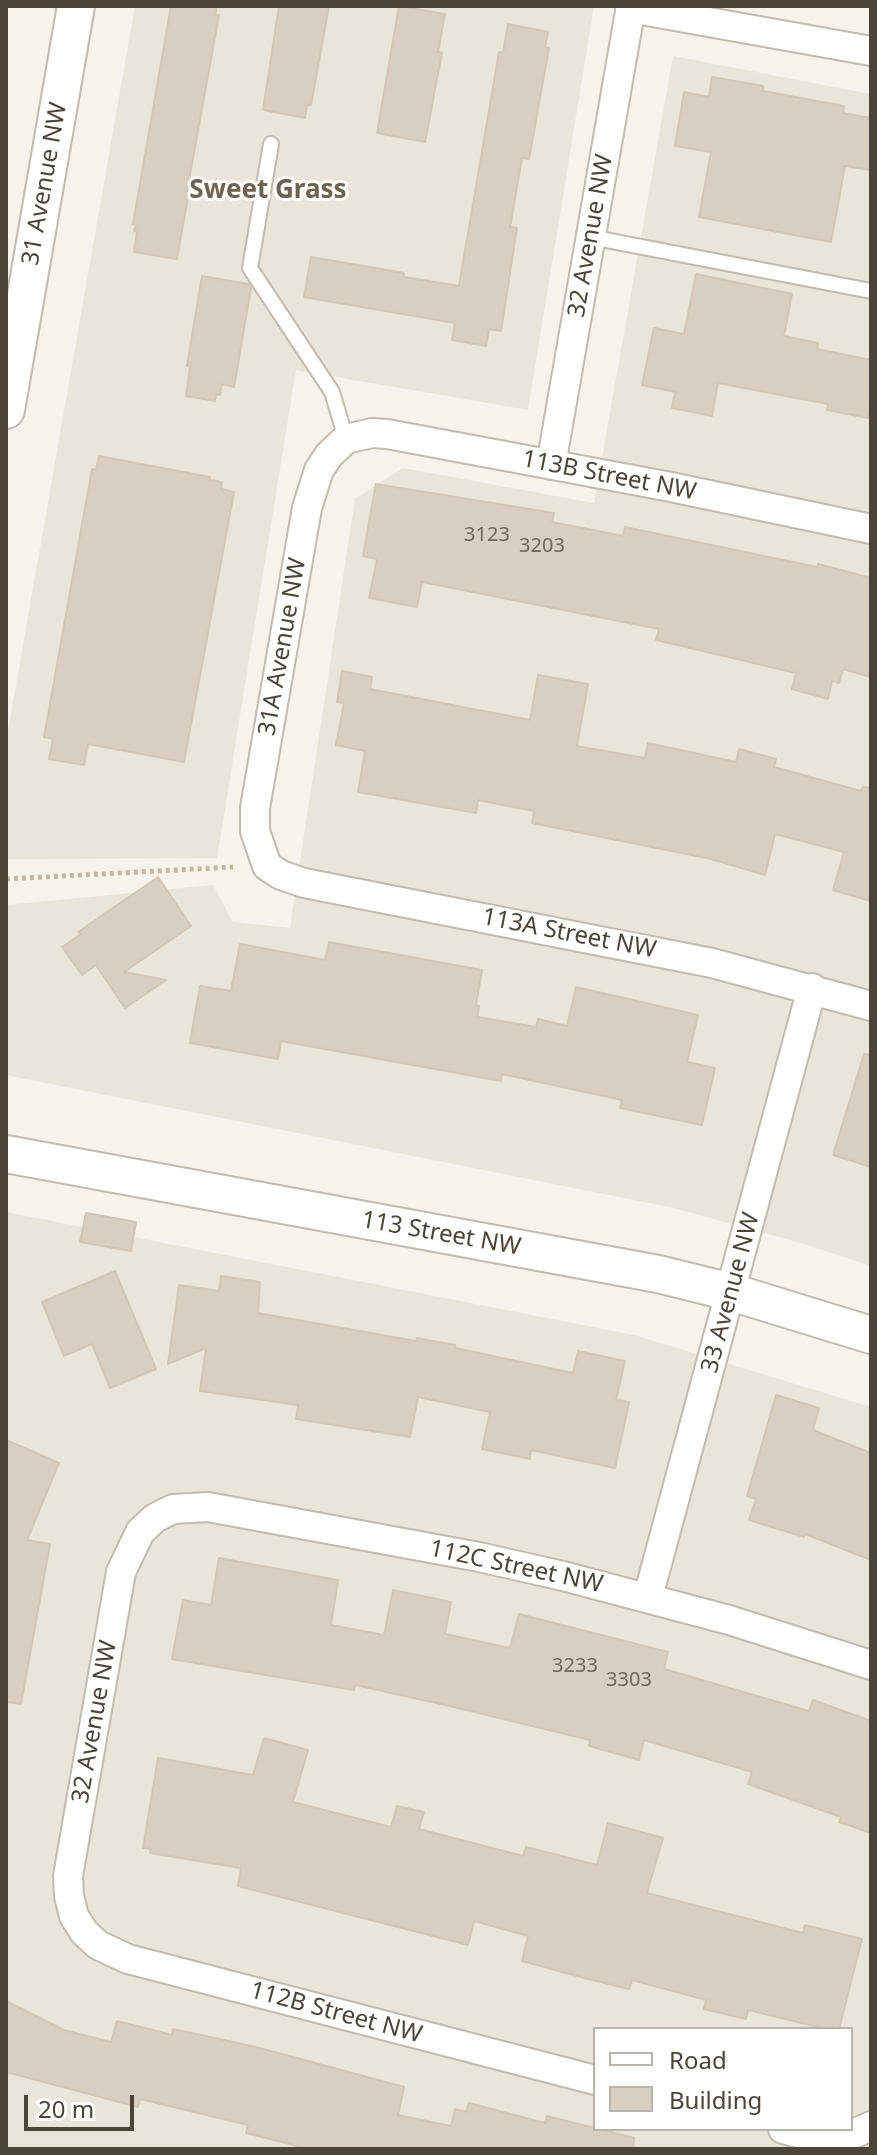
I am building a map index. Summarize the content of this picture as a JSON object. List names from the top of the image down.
{
  "streets": {
    "street": [
      "31 Avenue NW",
      "32 Avenue NW",
      "113B Street NW",
      "31A Avenue NW",
      "113A Street NW",
      "113 Street NW",
      "33 Avenue NW",
      "112C Street NW",
      "112B Street NW"
    ]
  },
  "crossings": [
    ["32 Avenue NW", "113B Street NW"],
    ["32 Avenue NW", "112C Street NW"],
    ["32 Avenue NW", "112B Street NW"],
    ["113B Street NW", "31A Avenue NW"],
    ["31A Avenue NW", "113A Street NW"],
    ["113A Street NW", "33 Avenue NW"],
    ["113 Street NW", "33 Avenue NW"],
    ["33 Avenue NW", "112C Street NW"]
  ],
  "districts": ["Sweet Grass"],
  "house_numbers": [
    "3123",
    "3203",
    "3233",
    "3303"
  ],
  "legend": ["Road", "Building"],
  "scale_bar": "20 m"
}
